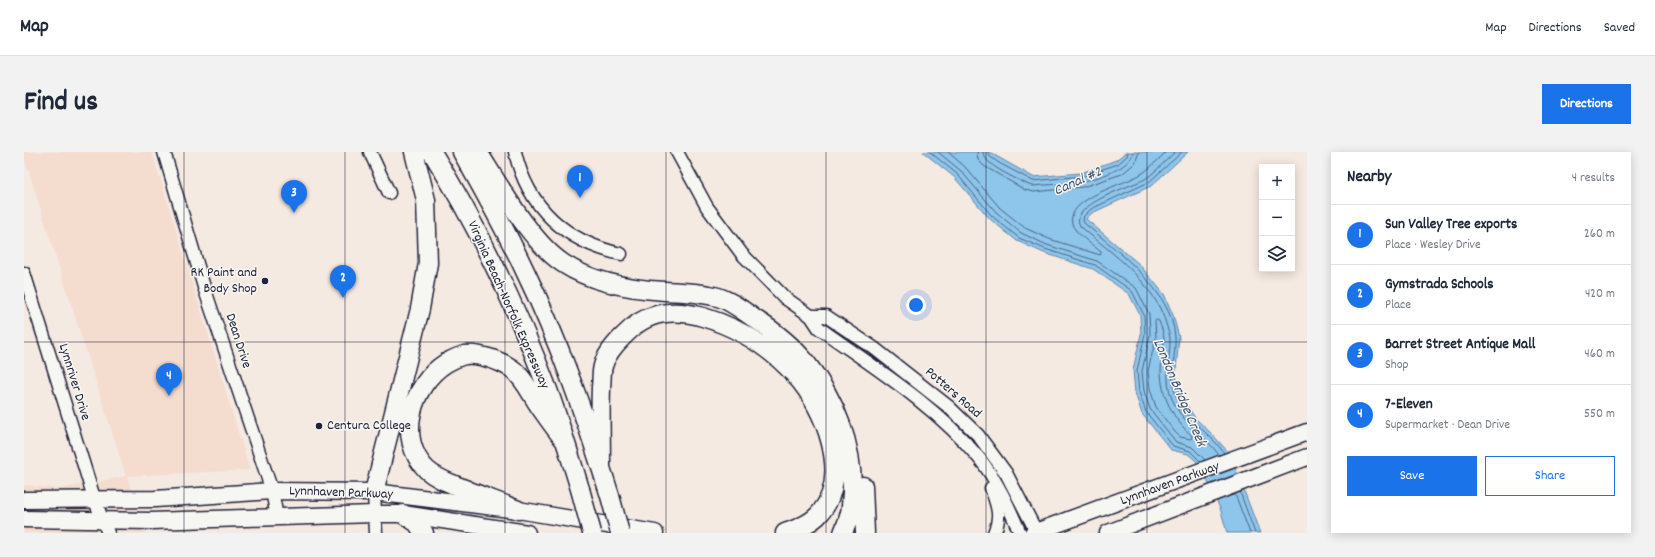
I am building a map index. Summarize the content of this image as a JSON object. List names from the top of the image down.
{
  "streets": {
    "highway": ["Virginia Beach-Norfolk Expressway"],
    "main road": ["Lynnhaven Parkway"],
    "street": ["Dean Drive", "Lynnriver Drive", "Potters Road"]
  },
  "crossings": [
    ["Dean Drive", "Lynnhaven Parkway"],
    ["Lynnriver Drive", "Lynnhaven Parkway"],
    ["Potters Road", "Lynnhaven Parkway"]
  ],
  "water": ["Canal #2", "London Bridge Creek"],
  "places": ["RK Paint and Body Shop", "Centura College"],
  "page": {
    "header": "Map",
    "nav": ["Map", "Directions", "Saved"],
    "title": "Find us",
    "buttons": [
      "Directions",
      ["Save", "Share"]
    ],
    "heading": ["Nearby", "4 results"],
    "map_buttons": ["+", "−"],
    "pins": [
      "1",
      "3",
      "2",
      "4"
    ],
    "list": [
      {
        "mark": "1",
        "name": "Sun Valley Tree exports",
        "note": "Place · Wesley Drive",
        "value": "260 m"
      },
      {
        "mark": "2",
        "name": "Gymstrada Schools",
        "note": "Place",
        "value": "420 m"
      },
      {
        "mark": "3",
        "name": "Barret Street Antique Mall",
        "note": "Shop",
        "value": "460 m"
      },
      {
        "mark": "4",
        "name": "7-Eleven",
        "note": "Supermarket · Dean Drive",
        "value": "550 m"
      }
    ]
  }
}
